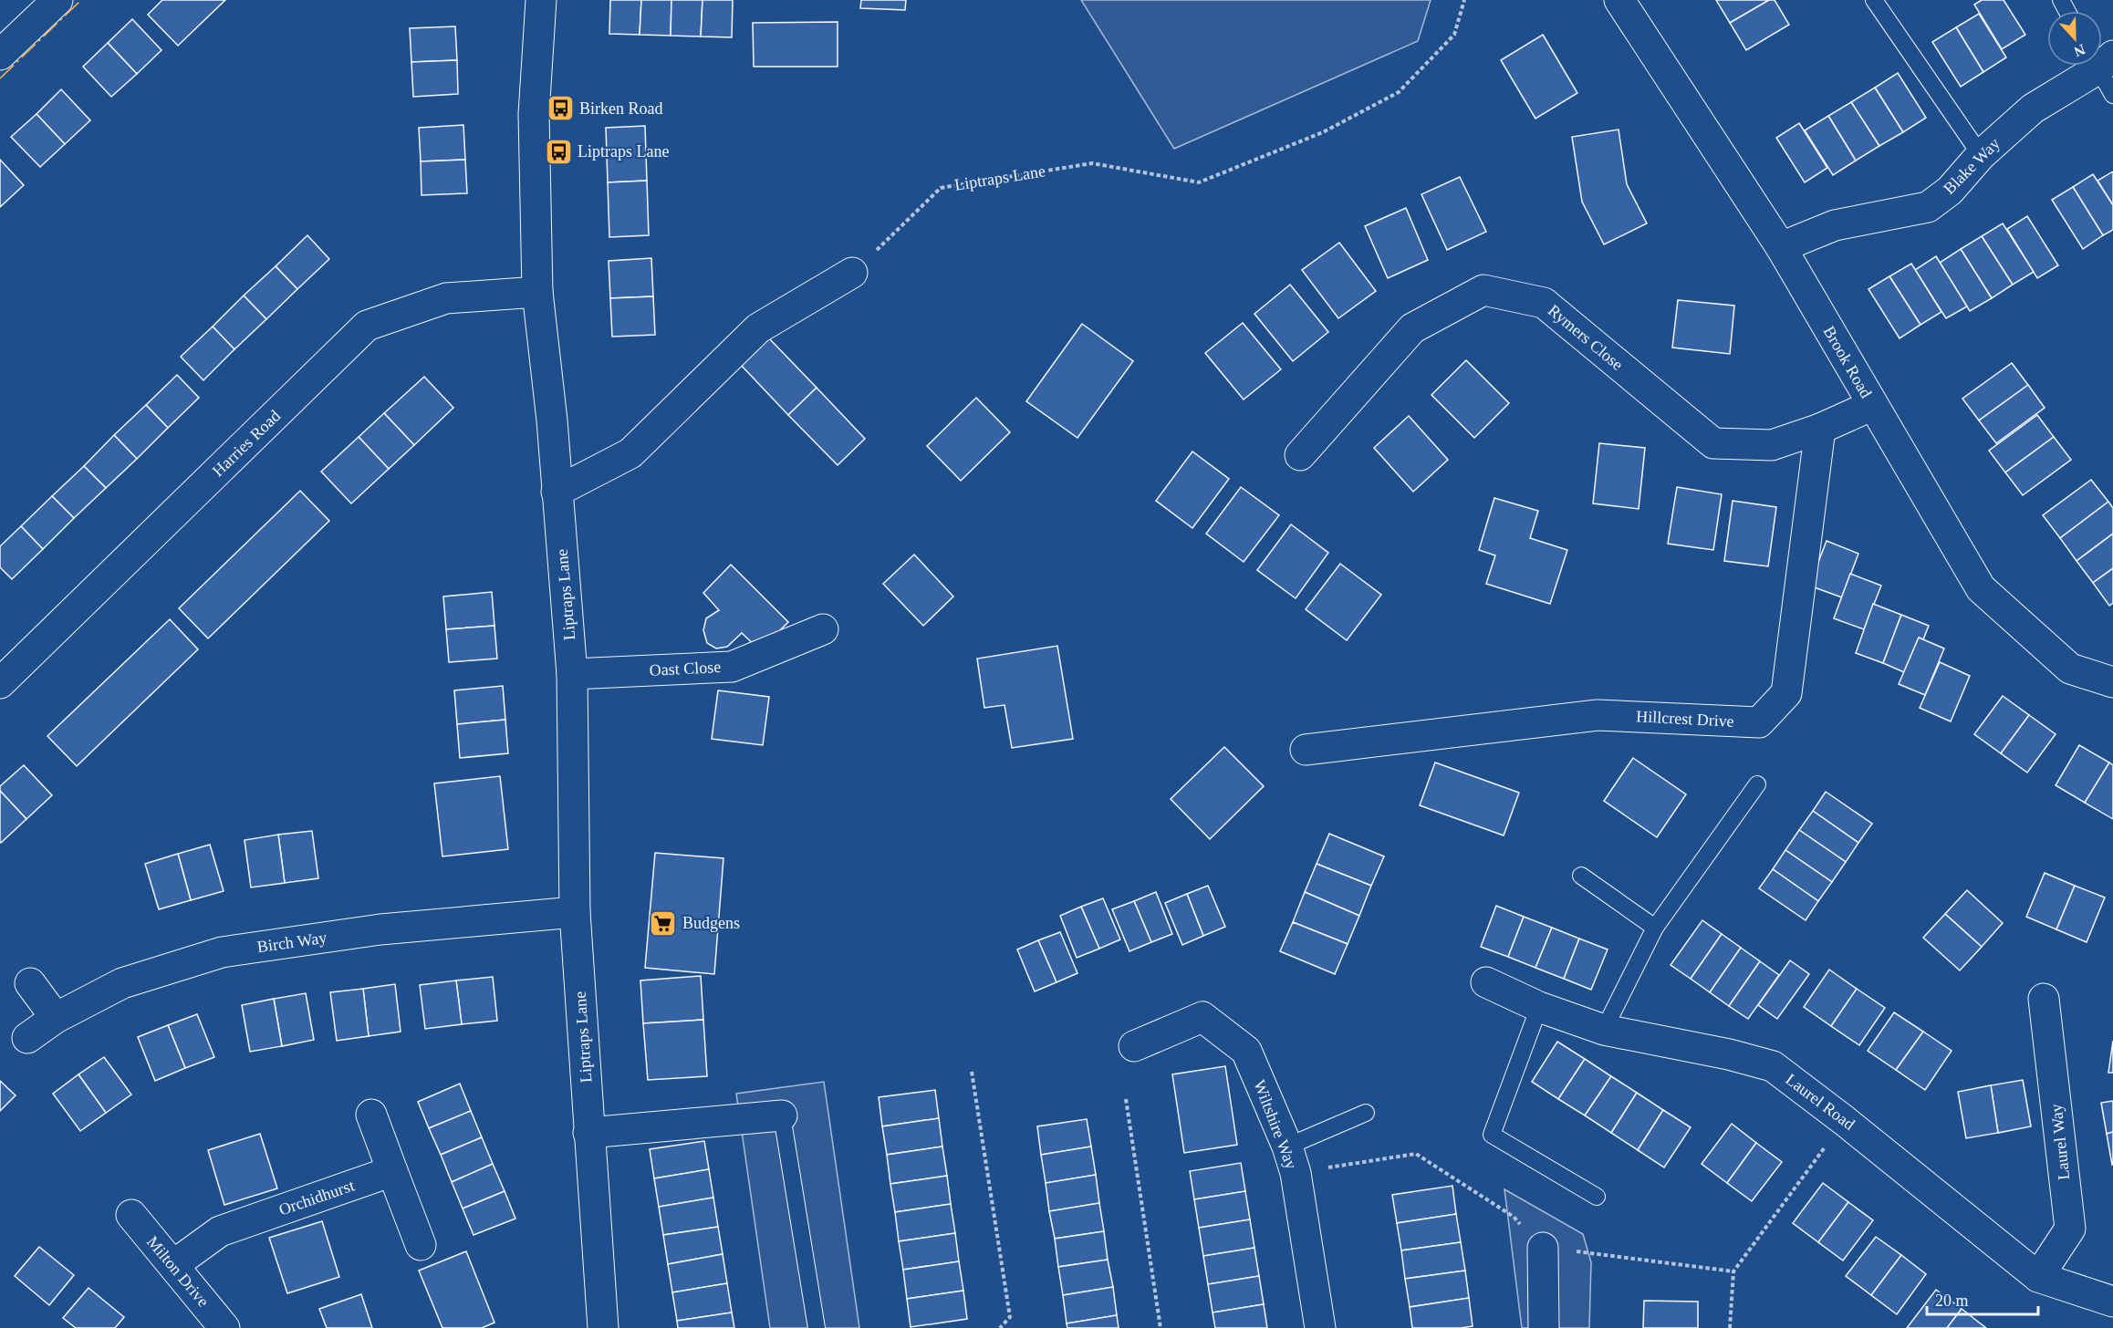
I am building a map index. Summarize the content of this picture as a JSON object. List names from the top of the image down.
{
  "streets": {
    "street": [
      "Blake Way",
      "Liptraps Lane",
      "Rymers Close",
      "Brook Road",
      "Harries Road",
      "Oast Close",
      "Hillcrest Drive",
      "Birch Way",
      "Laurel Road",
      "Wiltshire Way",
      "Laurel Way",
      "Orchidhurst",
      "Milton Drive"
    ]
  },
  "crossings": [
    ["Blake Way", "Brook Road"],
    ["Liptraps Lane", "Oast Close"],
    ["Liptraps Lane", "Birch Way"],
    ["Rymers Close", "Brook Road"],
    ["Rymers Close", "Hillcrest Drive"],
    ["Laurel Road", "Laurel Way"],
    ["Orchidhurst", "Milton Drive"]
  ],
  "places": {
    "bus stop": ["Birken Road", "Liptraps Lane"],
    "supermarket": ["Budgens"]
  },
  "scale_bar": "20 m",
  "north": "bottom"
}
